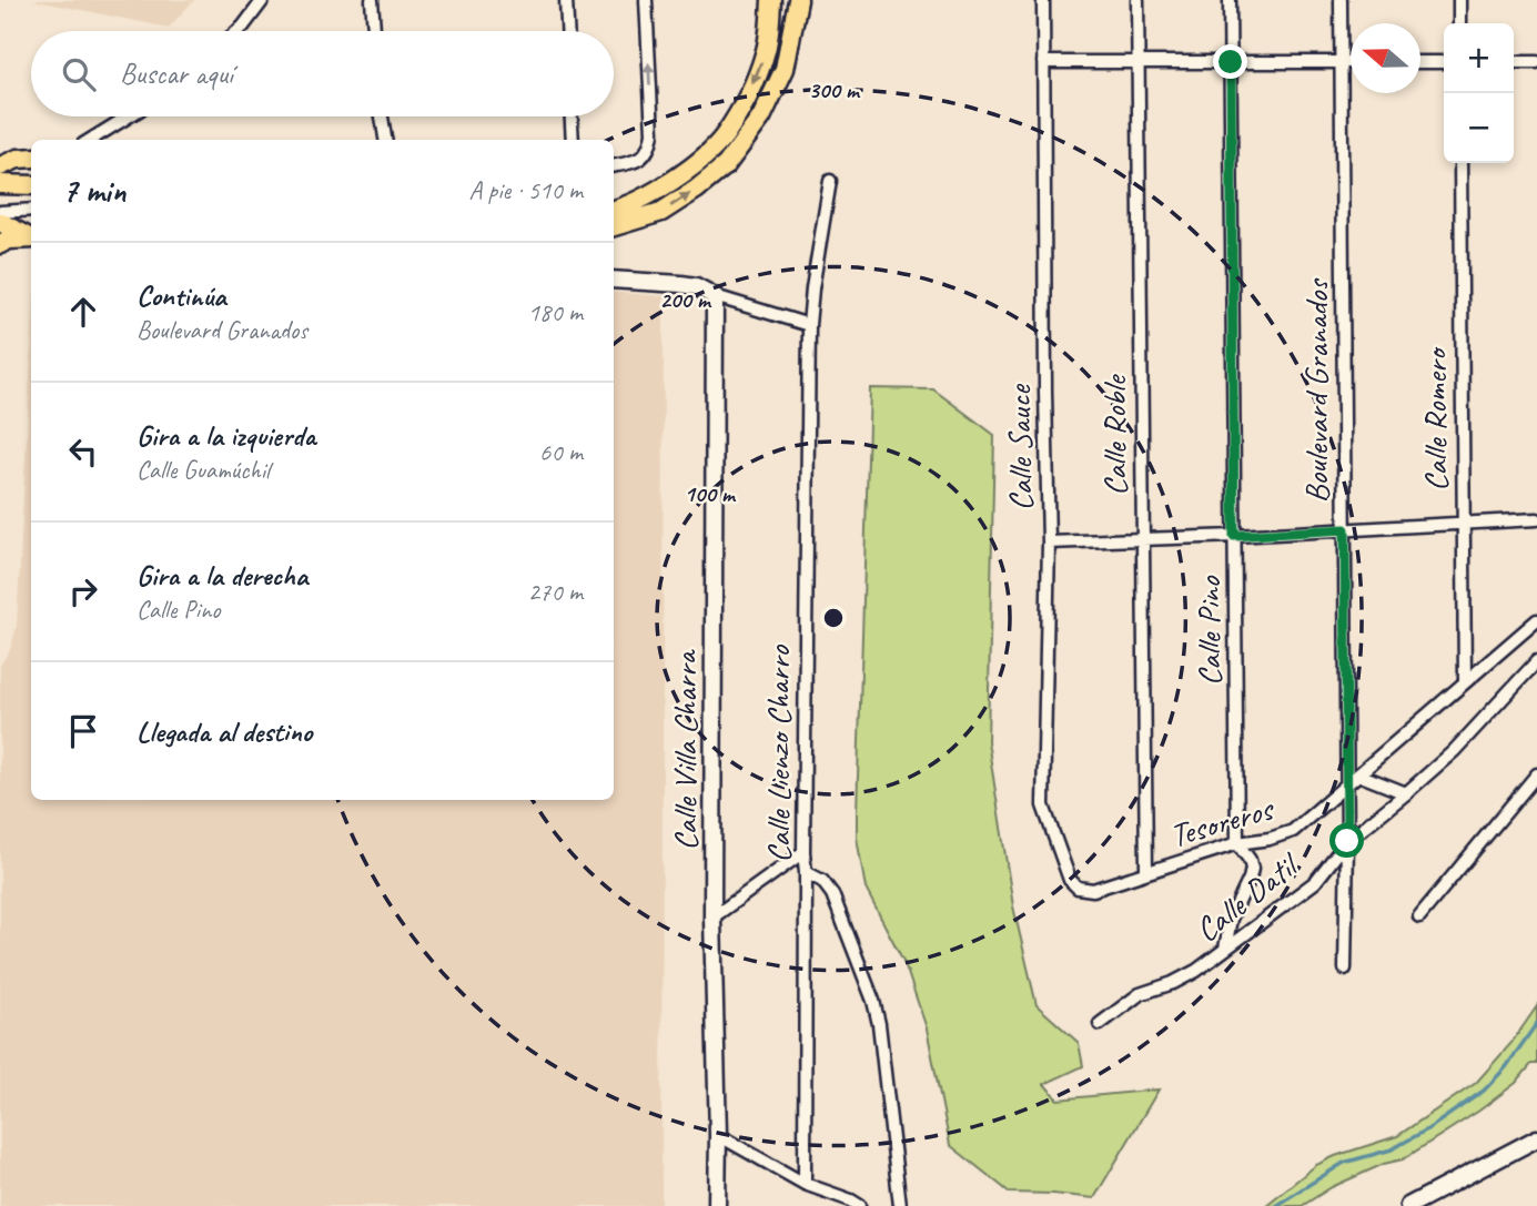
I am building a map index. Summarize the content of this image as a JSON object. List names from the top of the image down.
{
  "streets": {
    "street": [
      "Boulevard Granados",
      "Calle Romero",
      "Calle Roble",
      "Calle Sauce",
      "Calle Pino",
      "Calle Villa Charra",
      "Calle Lienzo Charro",
      "Tesoreros",
      "Calle Datil"
    ]
  },
  "crossings": [
    ["Boulevard Granados", "Tesoreros"],
    ["Boulevard Granados", "Calle Datil"],
    ["Calle Romero", "Tesoreros"],
    ["Calle Roble", "Tesoreros"],
    ["Calle Sauce", "Tesoreros"],
    ["Calle Pino", "Tesoreros"],
    ["Calle Pino", "Calle Datil"]
  ],
  "north": "left",
  "page": {
    "map_buttons": ["+", "−"],
    "search": "Buscar aquí",
    "heading": ["7 min", "A pie · 510 m"],
    "list": [
      ["Continúa", "Boulevard Granados", "180 m"],
      ["Gira a la izquierda", "Calle Guamúchil", "60 m"],
      ["Gira a la derecha", "Calle Pino", "270 m"],
      "Llegada al destino"
    ]
  },
  "rings": ["300 m", "200 m", "100 m"]
}
